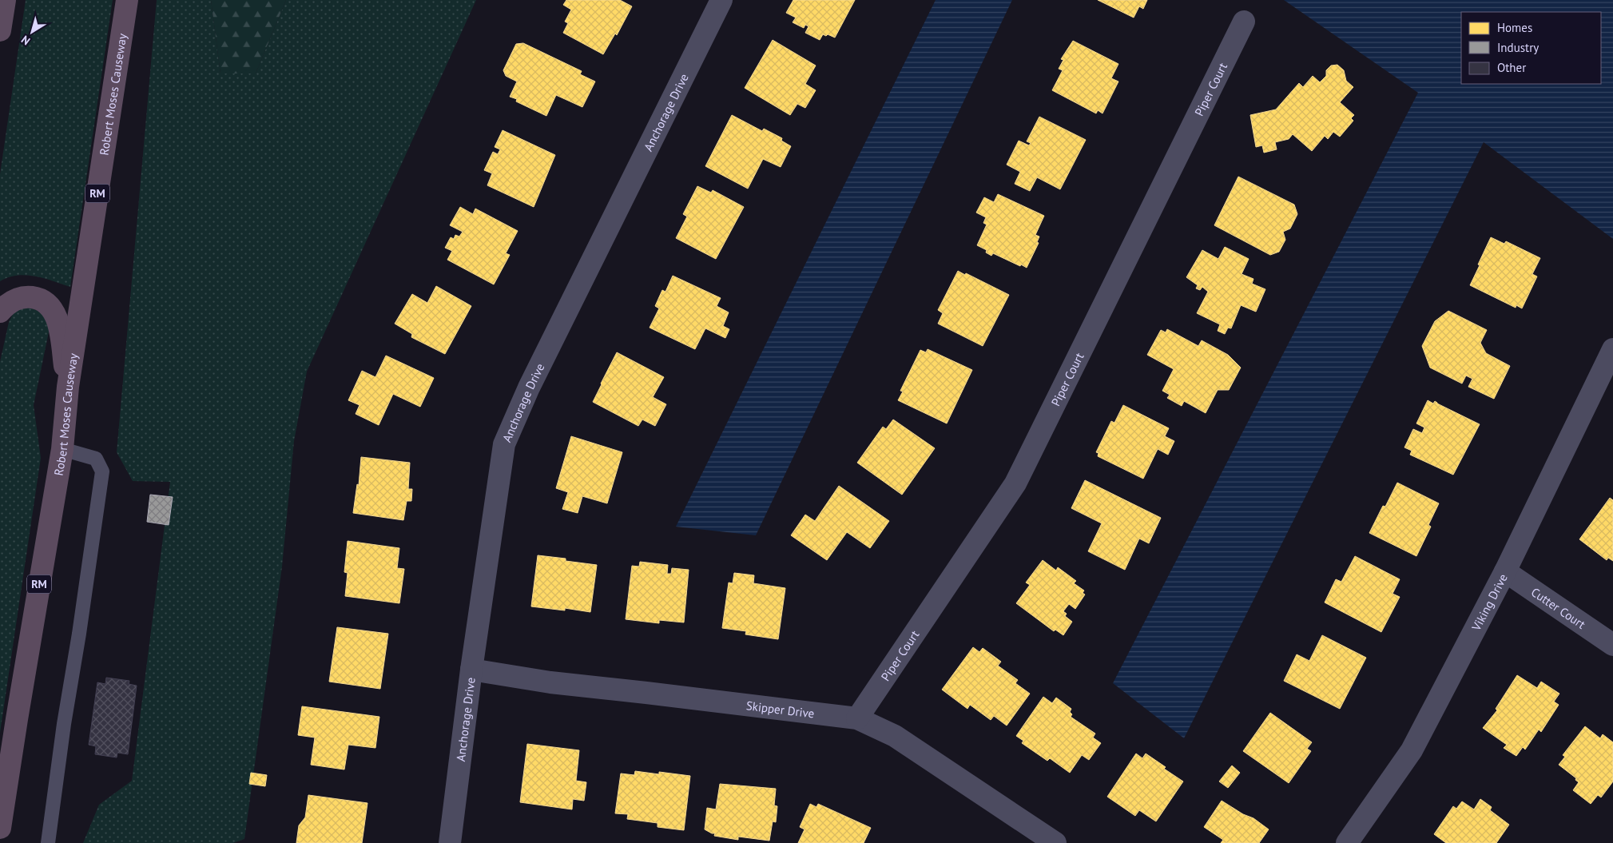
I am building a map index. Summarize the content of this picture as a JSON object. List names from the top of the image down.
{
  "streets": {
    "highway": ["Robert Moses Causeway", "RM"],
    "street": [
      "Piper Court",
      "Anchorage Drive",
      "Viking Drive",
      "Cutter Court",
      "Skipper Drive"
    ]
  },
  "crossings": [
    ["Piper Court", "Skipper Drive"],
    ["Anchorage Drive", "Skipper Drive"],
    ["Viking Drive", "Cutter Court"]
  ],
  "legend": ["Homes", "Industry", "Other"],
  "north": "bottom left"
}
